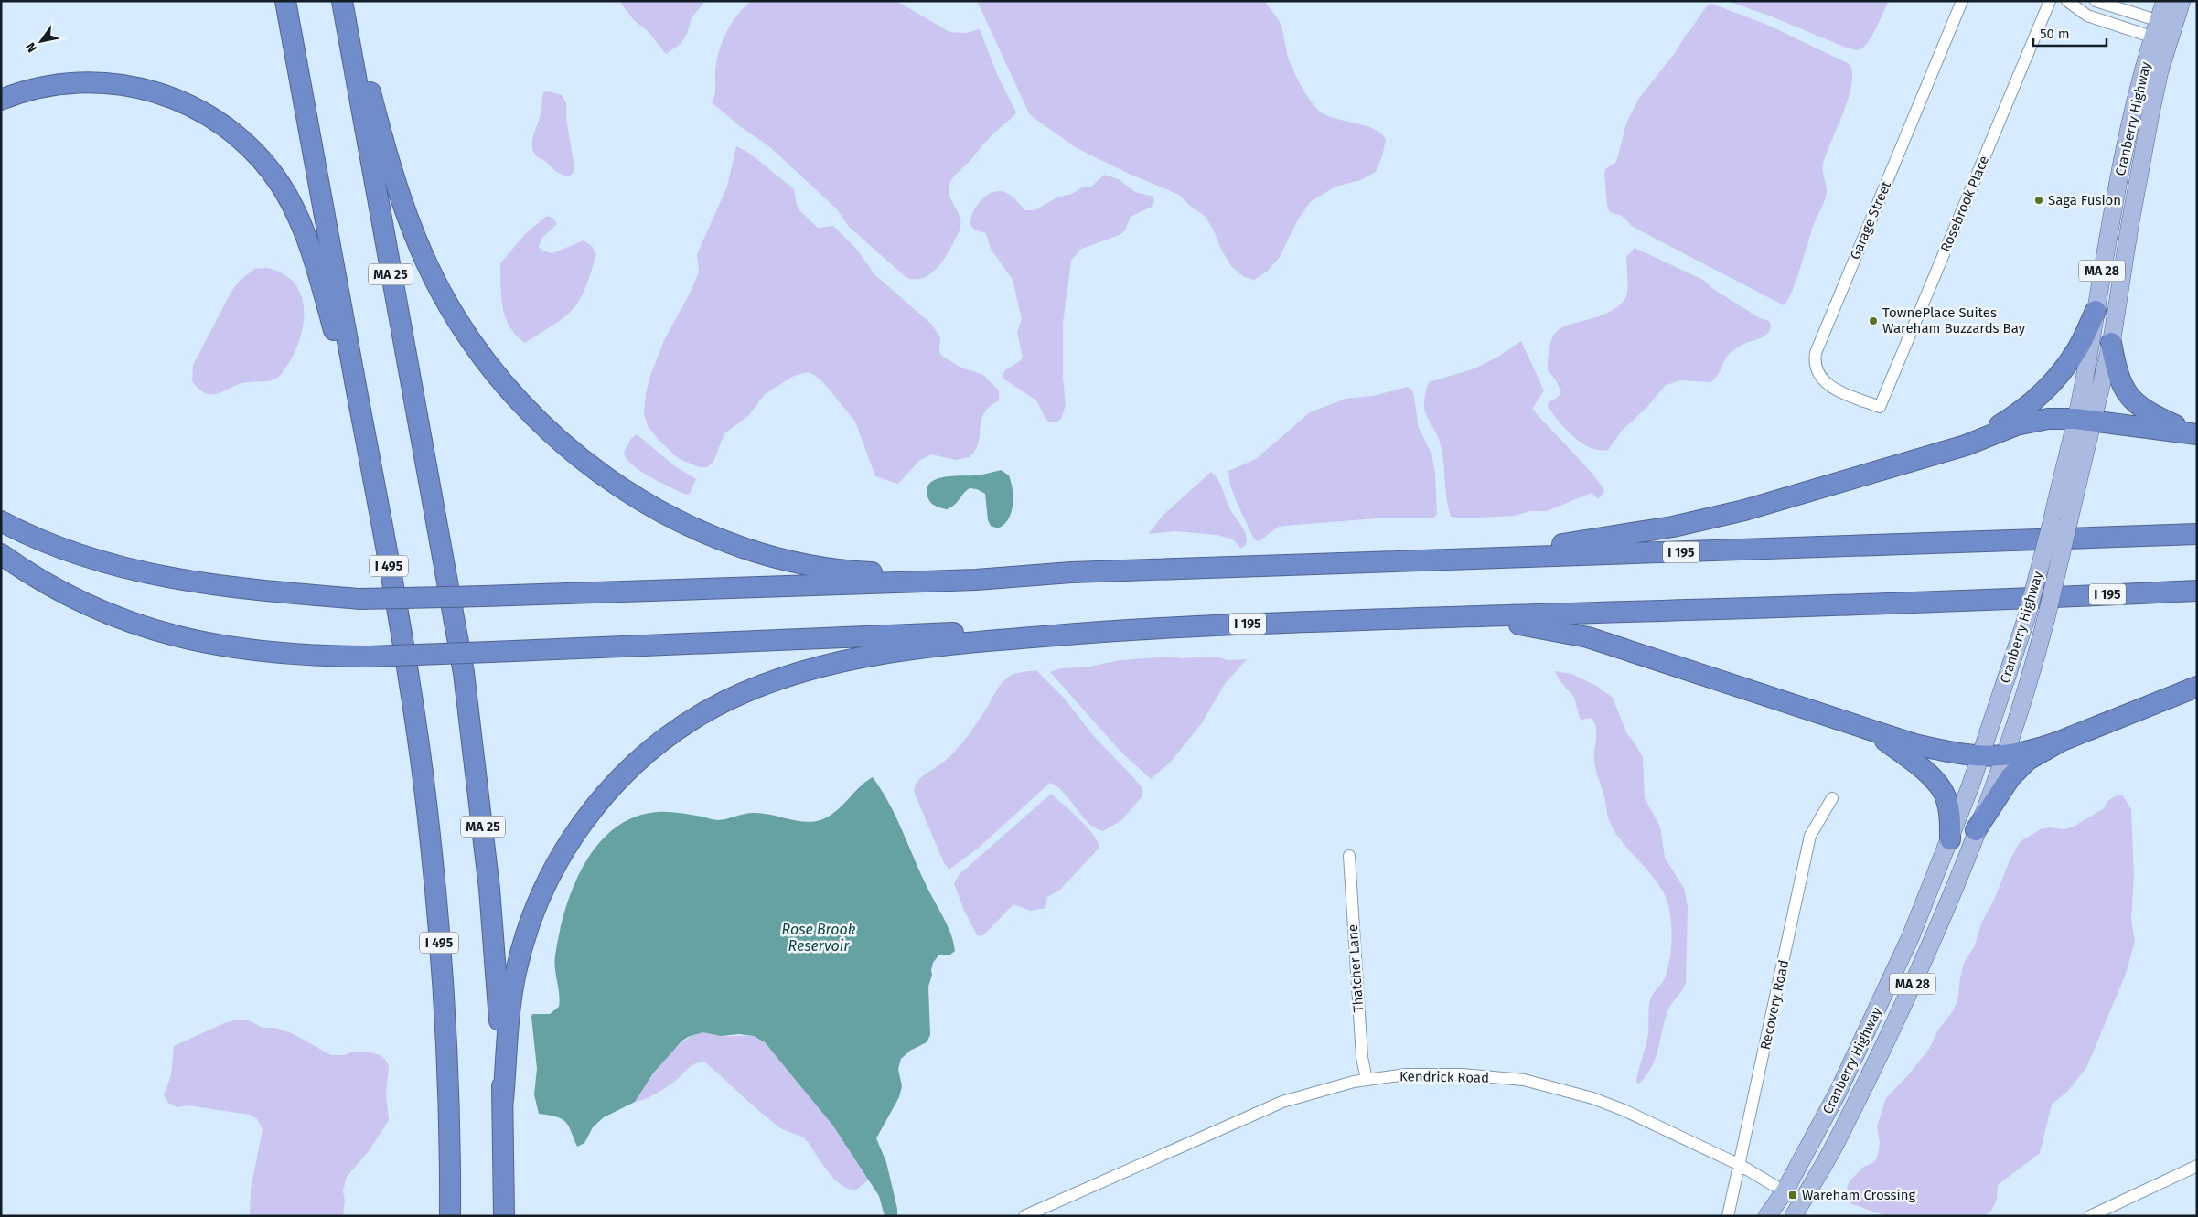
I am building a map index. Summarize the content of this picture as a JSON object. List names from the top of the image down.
{
  "streets": {
    "highway": ["MA 25", "I 195", "I 495"],
    "main road": ["Cranberry Highway", "MA 28"],
    "street": [
      "Rosebrook Place",
      "Garage Street",
      "Thatcher Lane",
      "Recovery Road",
      "Kendrick Road"
    ]
  },
  "crossings": [
    ["Cranberry Highway", "Kendrick Road"],
    ["Rosebrook Place", "Garage Street"],
    ["Thatcher Lane", "Kendrick Road"],
    ["Recovery Road", "Kendrick Road"]
  ],
  "water": ["Rose Brook Reservoir"],
  "places": {
    "other": ["Saga Fusion", "TownePlace Suites Wareham Buzzards Bay"],
    "transit": ["Wareham Crossing"]
  },
  "scale_bar": "50 m",
  "north": "bottom left"
}
